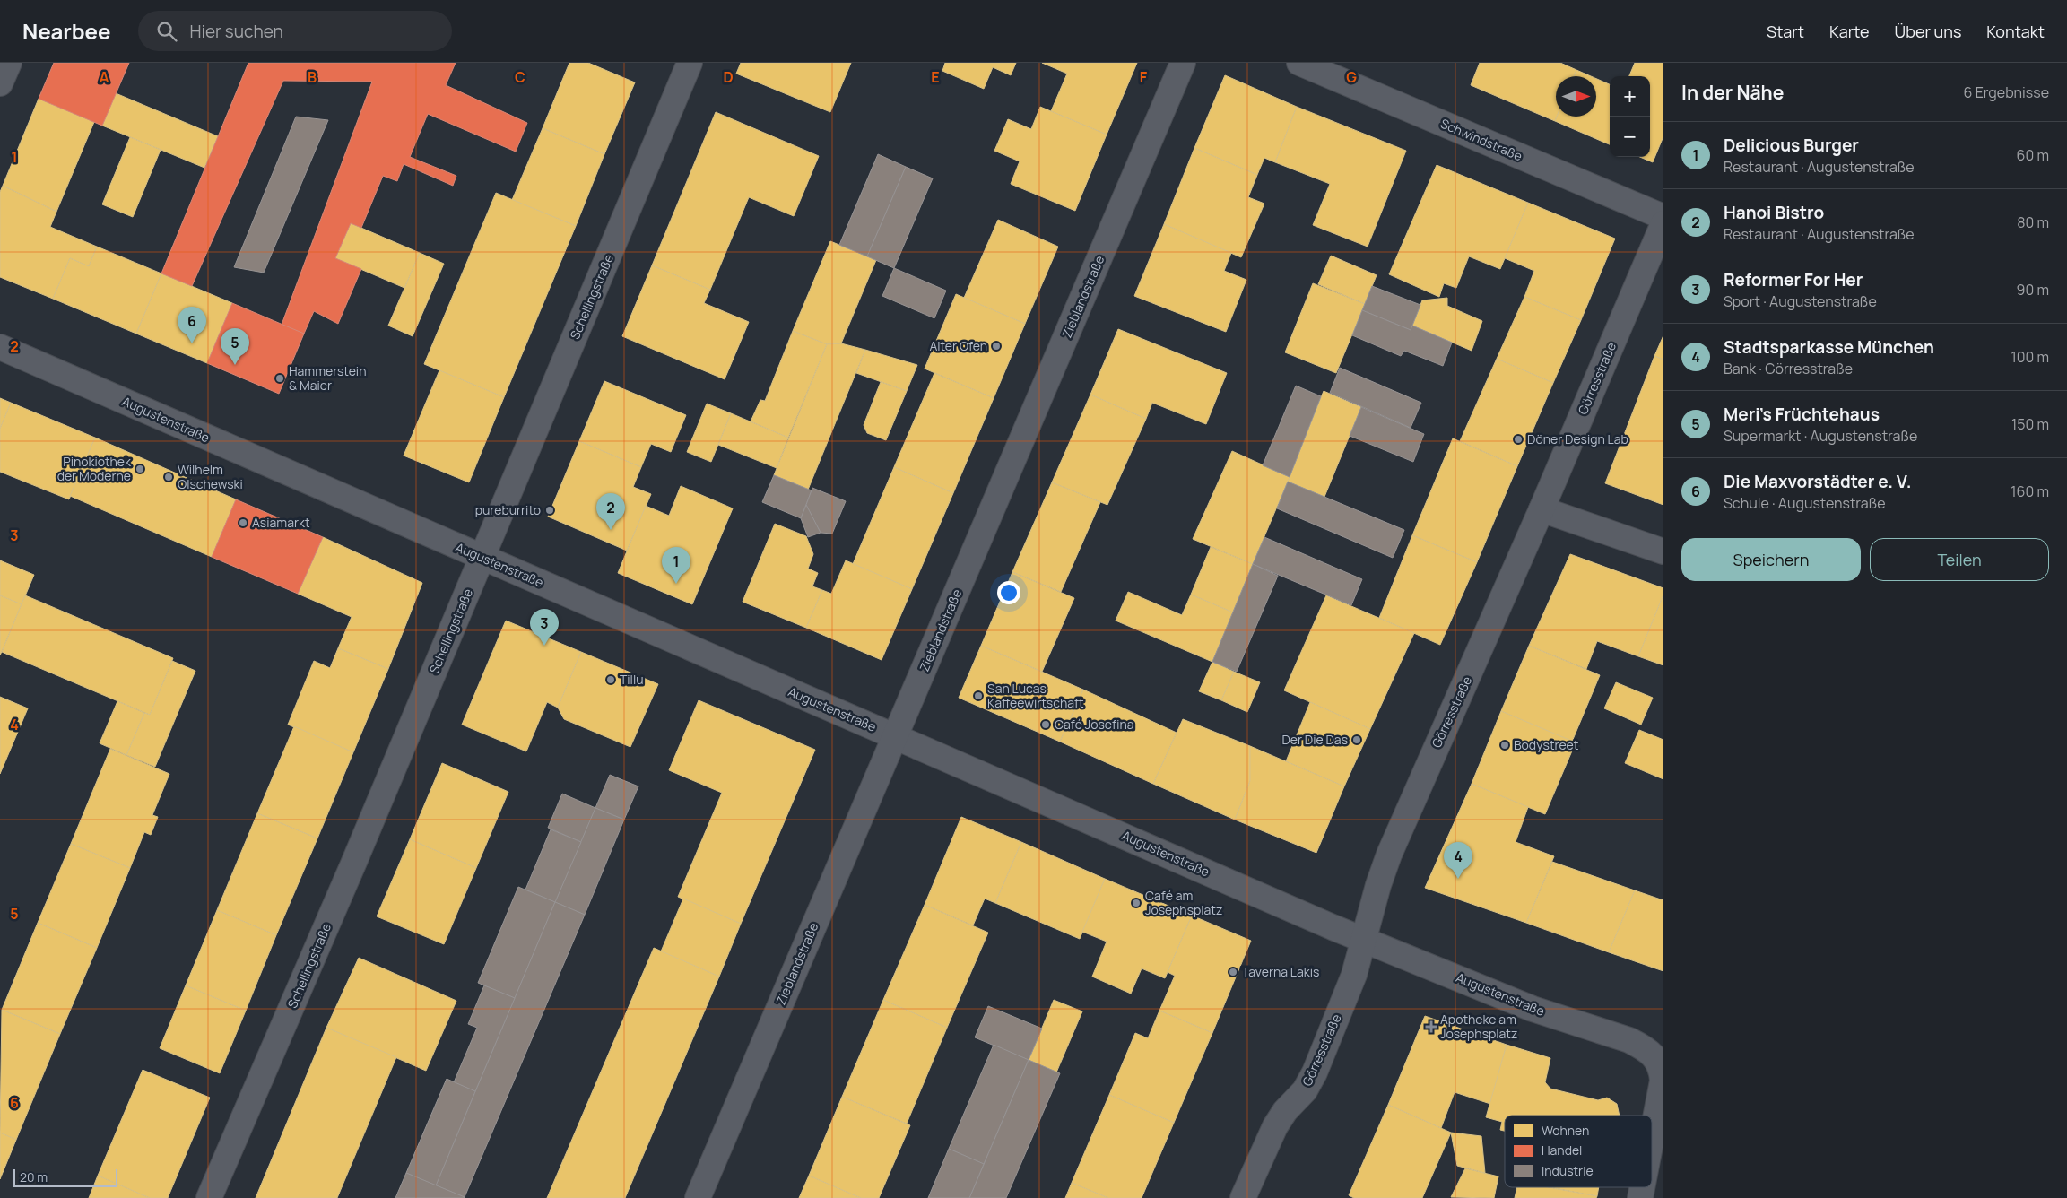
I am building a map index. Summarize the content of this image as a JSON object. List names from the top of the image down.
{
  "streets": {
    "street": [
      "Schwindstraße",
      "Schellingstraße",
      "Zieblandstraße",
      "Görresstraße",
      "Augustenstraße"
    ]
  },
  "crossings": [
    ["Schellingstraße", "Augustenstraße"],
    ["Zieblandstraße", "Augustenstraße"],
    ["Görresstraße", "Augustenstraße"]
  ],
  "places": {
    "other": [
      "Alter Ofen",
      "Hammerstein & Maier",
      "Döner Design Lab",
      "Pinokiothek der Moderne",
      "Wilhelm Olschewski",
      "pureburrito",
      "Asiamarkt",
      "Tillu",
      "San Lucas Kaffeewirtschaft",
      "Café Josefina",
      "Der Die Das",
      "Bodystreet",
      "Café am Josephsplatz",
      "Taverna Lakis"
    ],
    "health": ["Apotheke am Josephsplatz"]
  },
  "legend": ["Wohnen", "Handel", "Industrie"],
  "scale_bar": "20 m",
  "north": "right",
  "page": {
    "header": "Nearbee",
    "search": "Hier suchen",
    "nav": [
      "Start",
      "Karte",
      "Über uns",
      "Kontakt"
    ],
    "heading": ["In der Nähe", "6 Ergebnisse"],
    "map_buttons": ["+", "−"],
    "list": [
      {
        "mark": "1",
        "name": "Delicious Burger",
        "note": "Restaurant · Augustenstraße",
        "value": "60 m"
      },
      {
        "mark": "2",
        "name": "Hanoi Bistro",
        "note": "Restaurant · Augustenstraße",
        "value": "80 m"
      },
      {
        "mark": "3",
        "name": "Reformer For Her",
        "note": "Sport · Augustenstraße",
        "value": "90 m"
      },
      {
        "mark": "4",
        "name": "Stadtsparkasse München",
        "note": "Bank · Görresstraße",
        "value": "100 m"
      },
      {
        "mark": "5",
        "name": "Meri's Früchtehaus",
        "note": "Supermarkt · Augustenstraße",
        "value": "150 m"
      },
      {
        "mark": "6",
        "name": "Die Maxvorstädter e. V.",
        "note": "Schule · Augustenstraße",
        "value": "160 m"
      }
    ],
    "pins": [
      "6",
      "5",
      "2",
      "1",
      "3",
      "4"
    ],
    "buttons": ["Speichern", "Teilen"],
    "scale": "20 m"
  },
  "grid": {
    "columns": [
      "A",
      "B",
      "C",
      "D",
      "E",
      "F",
      "G"
    ],
    "rows": [
      "1",
      "2",
      "3",
      "4",
      "5",
      "6"
    ]
  }
}
